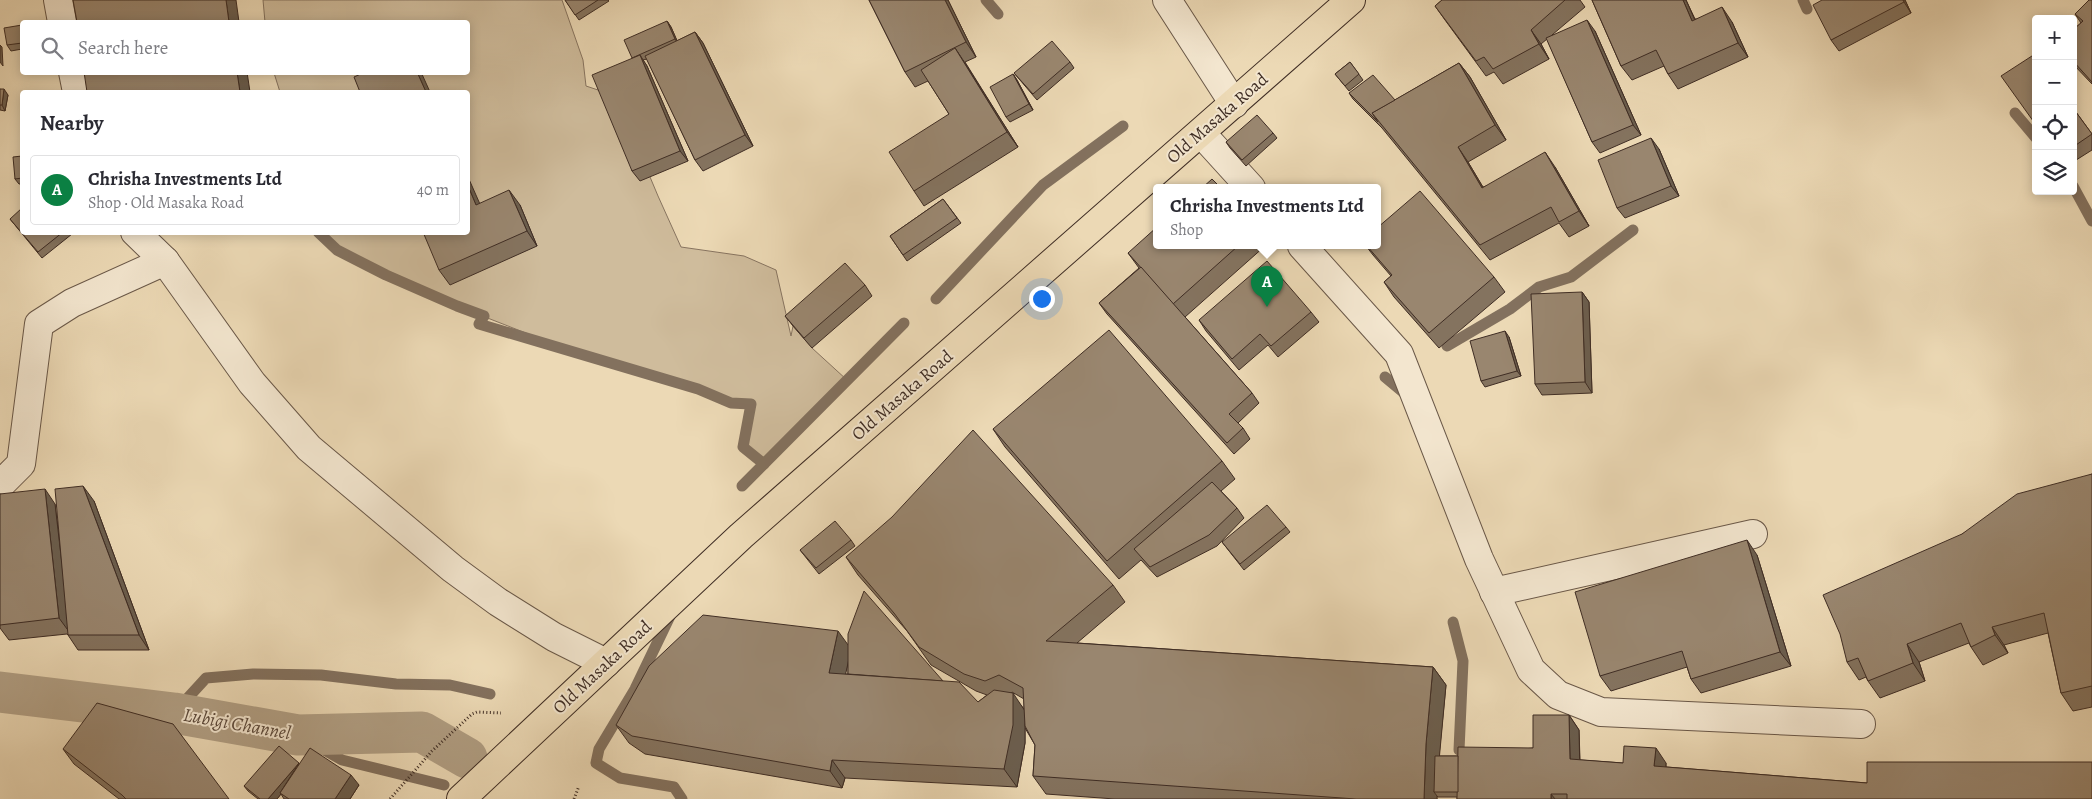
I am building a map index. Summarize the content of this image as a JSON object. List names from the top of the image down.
{
  "streets": {
    "main road": ["Old Masaka Road"]
  },
  "water": ["Lubigi Channel"],
  "page": {
    "map_buttons": ["+", "−"],
    "search": "Search here",
    "heading": "Nearby",
    "list": [
      {
        "mark": "A",
        "name": "Chrisha Investments Ltd",
        "note": "Shop · Old Masaka Road",
        "value": "40 m"
      }
    ],
    "popup": ["Chrisha Investments Ltd", "Shop"],
    "pins": "A"
  }
}
